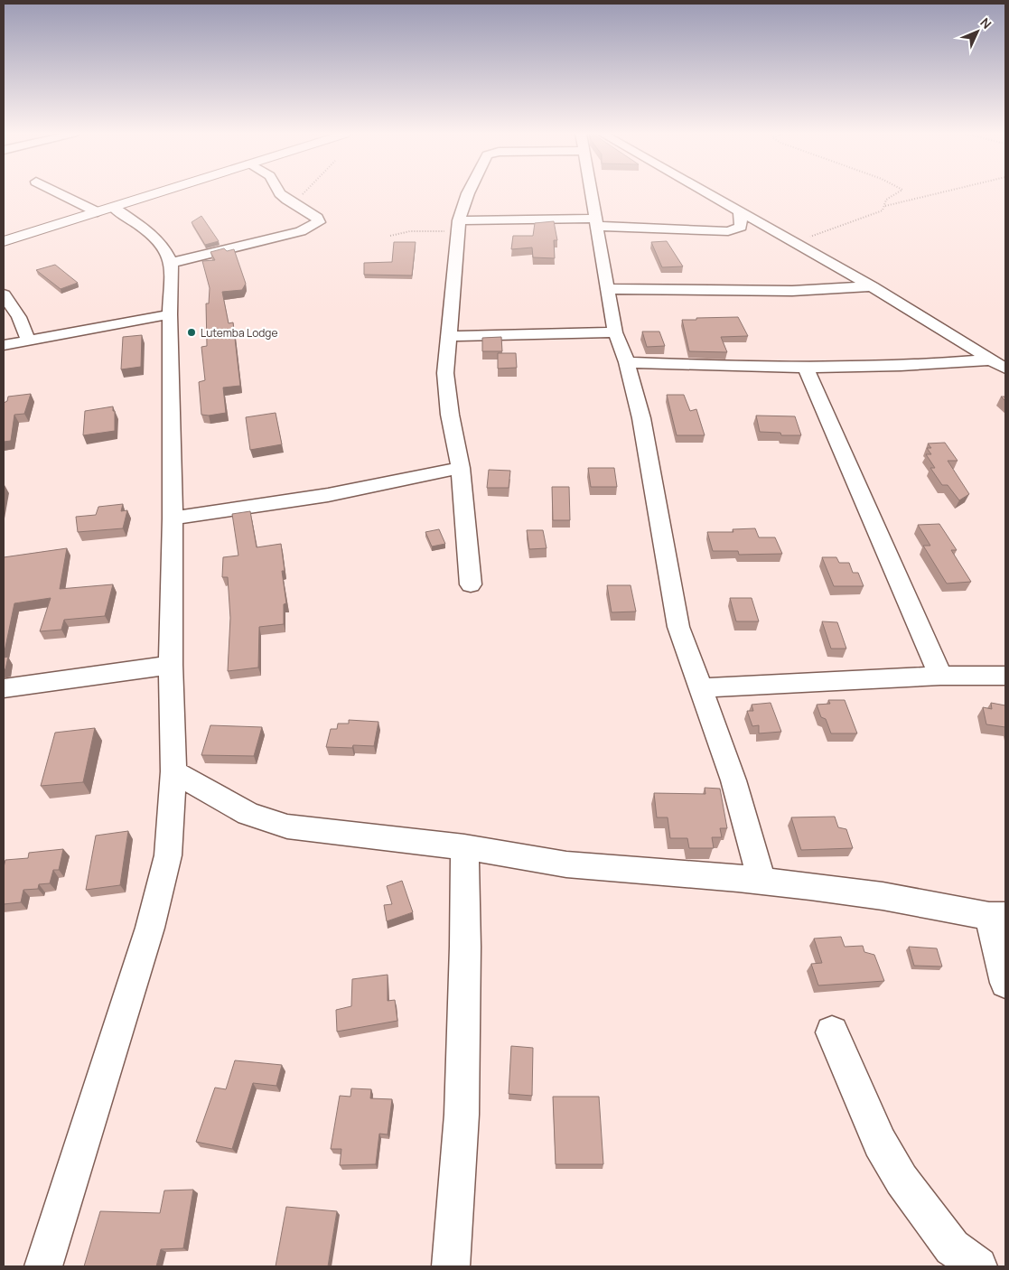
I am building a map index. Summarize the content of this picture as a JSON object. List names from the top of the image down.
{
  "places": ["Lutemba Lodge"],
  "north": "top right"
}
